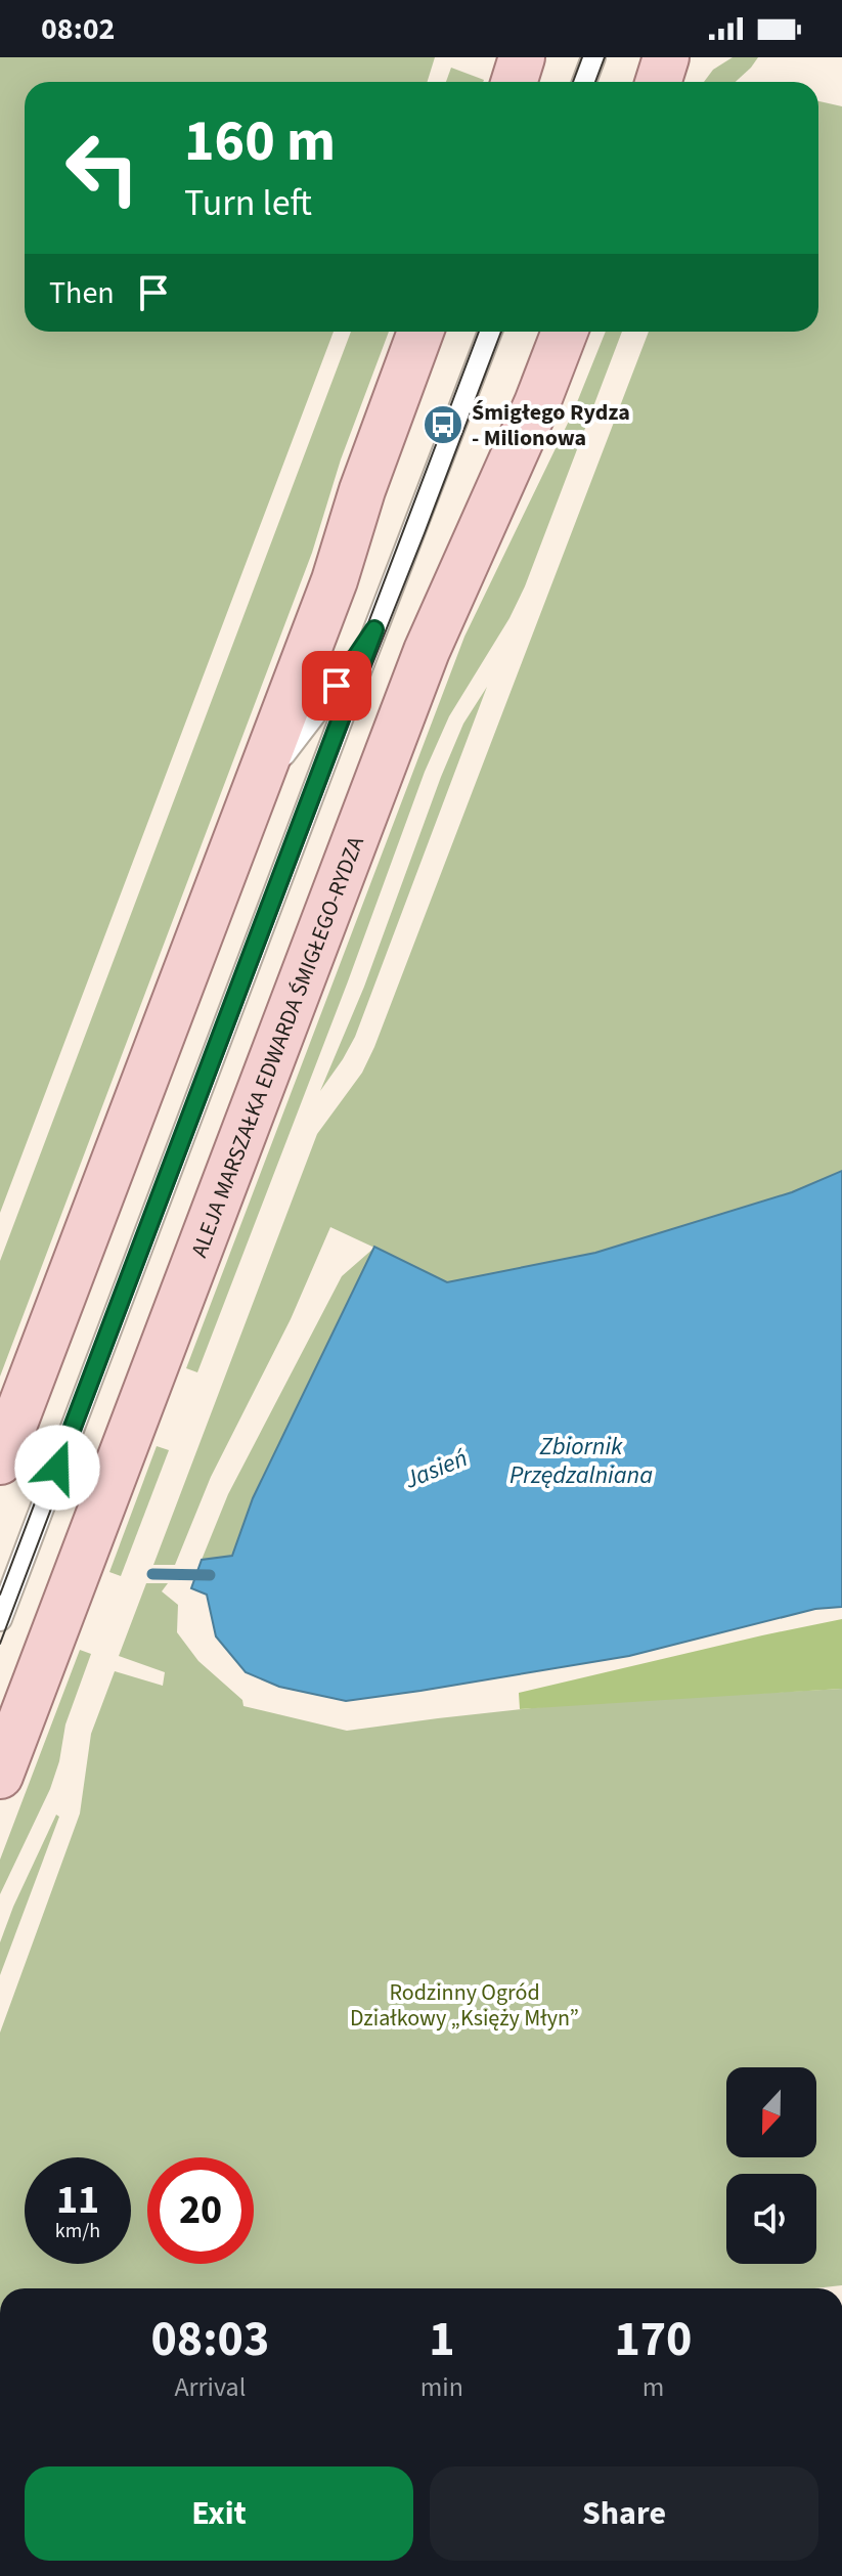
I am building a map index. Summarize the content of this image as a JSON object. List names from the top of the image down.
{
  "streets": {
    "main road": ["ALEJA MARSZAŁKA EDWARDA ŚMIGŁEGO-RYDZA"]
  },
  "water": ["Zbiornik Przędzalniana", "Jasień"],
  "parks": ["Rodzinny Ogród Działkowy „Księży Młyn”"],
  "places": {
    "bus stop": ["Śmigłego Rydza - Milionowa"]
  },
  "north": "bottom",
  "page": {
    "status": "08:02",
    "turn": ["160 m", "Turn left"],
    "then": "Then",
    "speed": "11 km/h",
    "limit": "20",
    "eta": [
      "08:03",
      "Arrival",
      "1",
      "min",
      "170",
      "m"
    ],
    "buttons": ["Exit", "Share"]
  }
}
